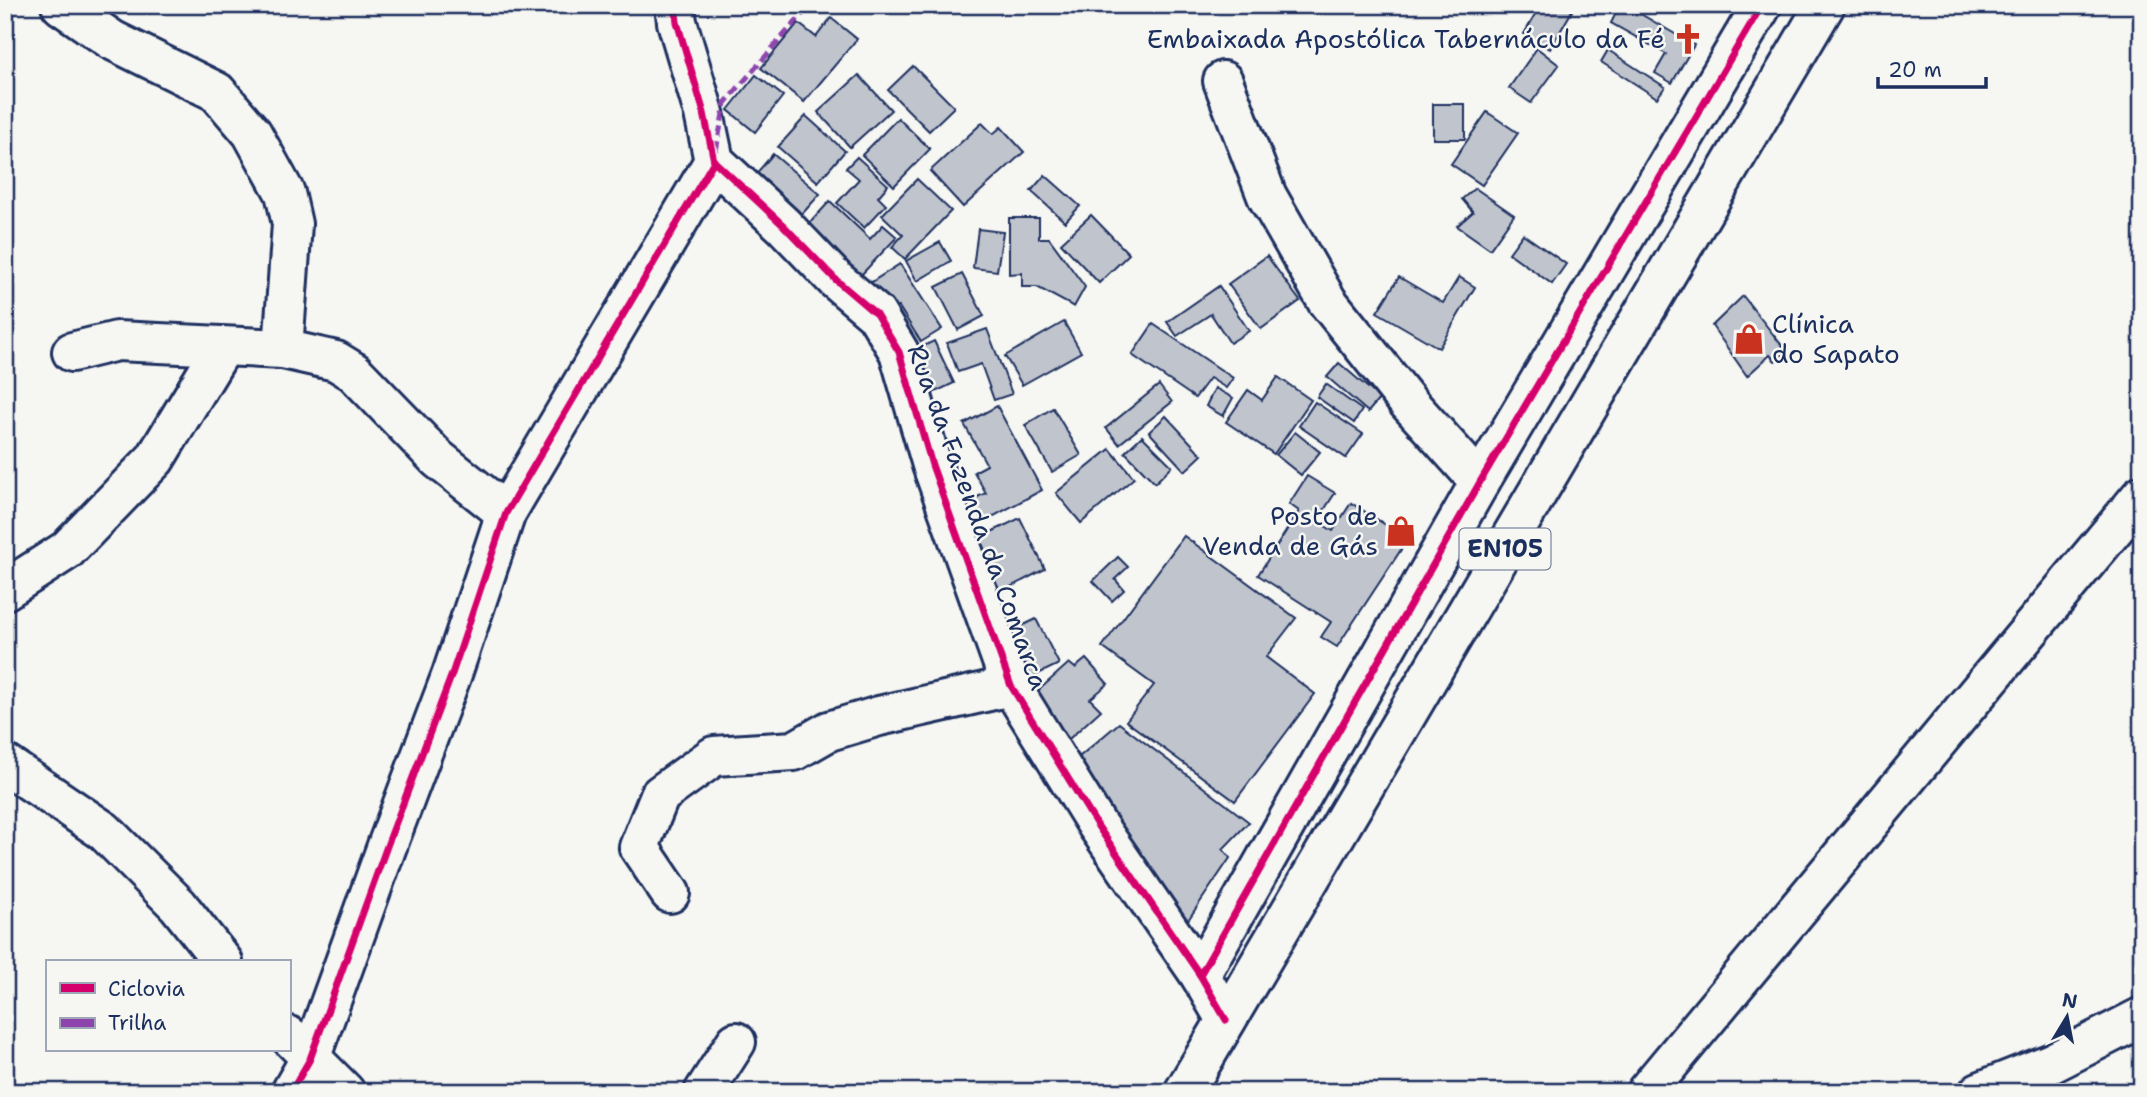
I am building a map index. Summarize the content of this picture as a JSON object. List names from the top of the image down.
{
  "streets": {
    "street": ["Rua da Fazenda da Comarca", "EN105"]
  },
  "crossings": [
    ["Rua da Fazenda da Comarca", "EN105"]
  ],
  "places": {
    "church": ["Embaixada Apostólica Tabernáculo da Fé"],
    "shop": ["Clínica do Sapato", "Posto de Venda de Gás"]
  },
  "legend": ["Ciclovia", "Trilha"],
  "scale_bar": "20 m",
  "north": "top"
}
